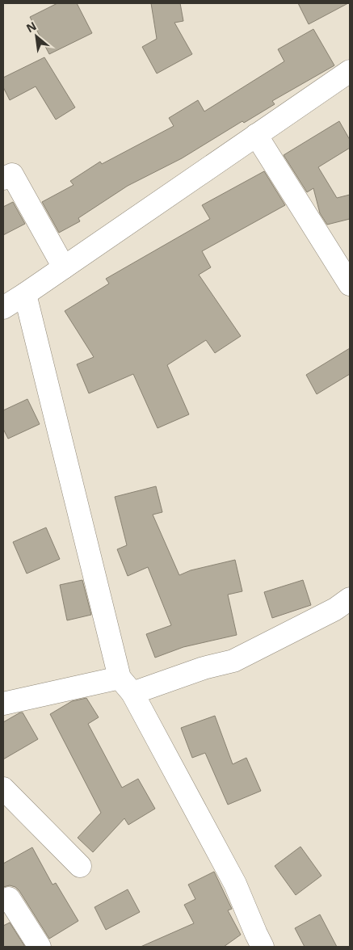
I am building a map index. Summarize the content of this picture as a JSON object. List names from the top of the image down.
{
  "north": "top left"
}
